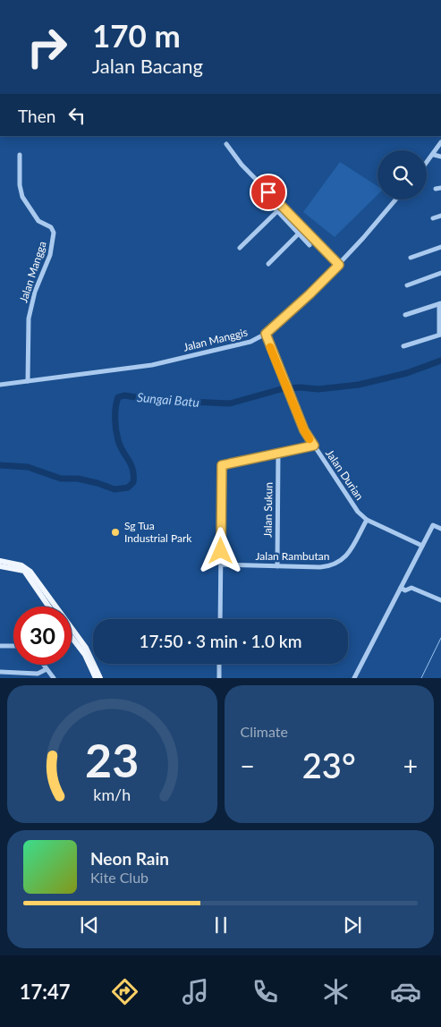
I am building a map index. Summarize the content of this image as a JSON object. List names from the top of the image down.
{
  "streets": {
    "street": [
      "Jalan Mangga",
      "Jalan Manggis",
      "Jalan Durian",
      "Jalan Sukun",
      "Jalan Rambutan"
    ]
  },
  "crossings": [
    ["Jalan Mangga", "Jalan Manggis"],
    ["Jalan Manggis", "Jalan Durian"],
    ["Jalan Durian", "Jalan Rambutan"],
    ["Jalan Sukun", "Jalan Rambutan"]
  ],
  "water": ["Sungai Batu"],
  "places": ["Sg Tua Industrial Park"],
  "page": {
    "turn": ["170 m", "Jalan Bacang"],
    "then": "Then",
    "limit": "30",
    "trip": "17:50 · 3 min · 1.0 km",
    "tile": "Climate",
    "heat": ["−", "23°", "+"],
    "song": ["Neon Rain", "Kite Club"],
    "tabs": "17:47",
    "gauge": ["23", "km/h"]
  }
}
